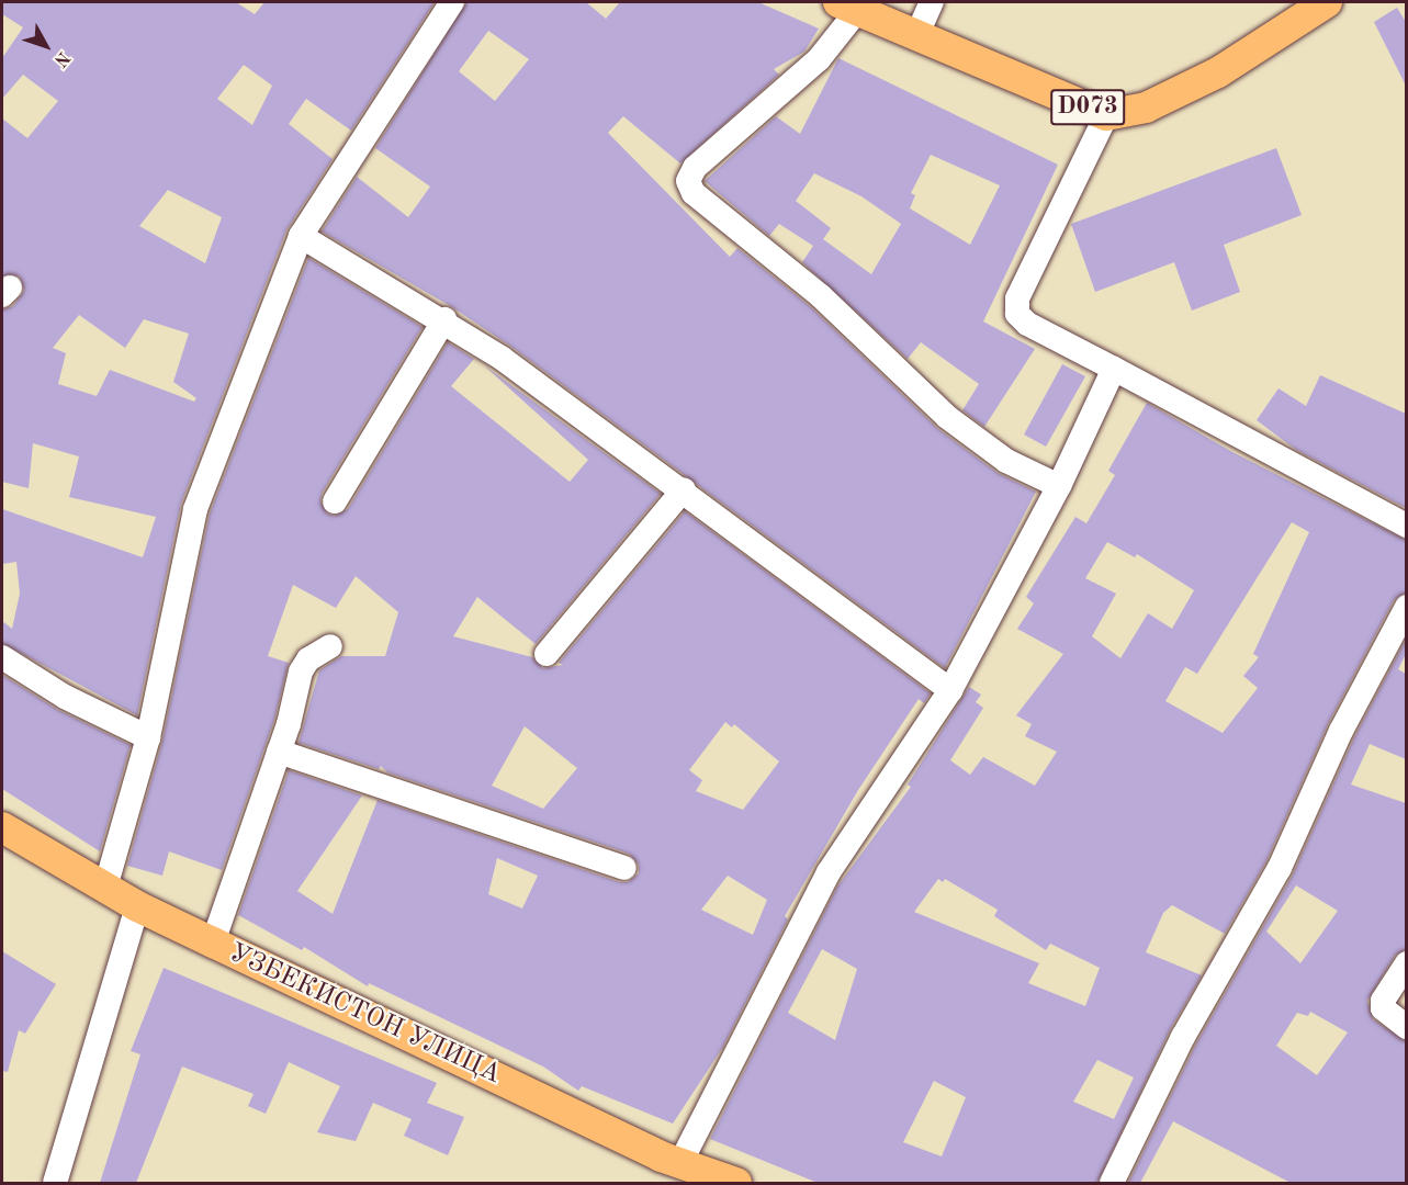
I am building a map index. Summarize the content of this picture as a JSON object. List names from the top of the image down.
{
  "streets": {
    "main road": ["D073", "УЗБЕКИСТОН УЛИЦА"]
  },
  "north": "bottom right"
}
